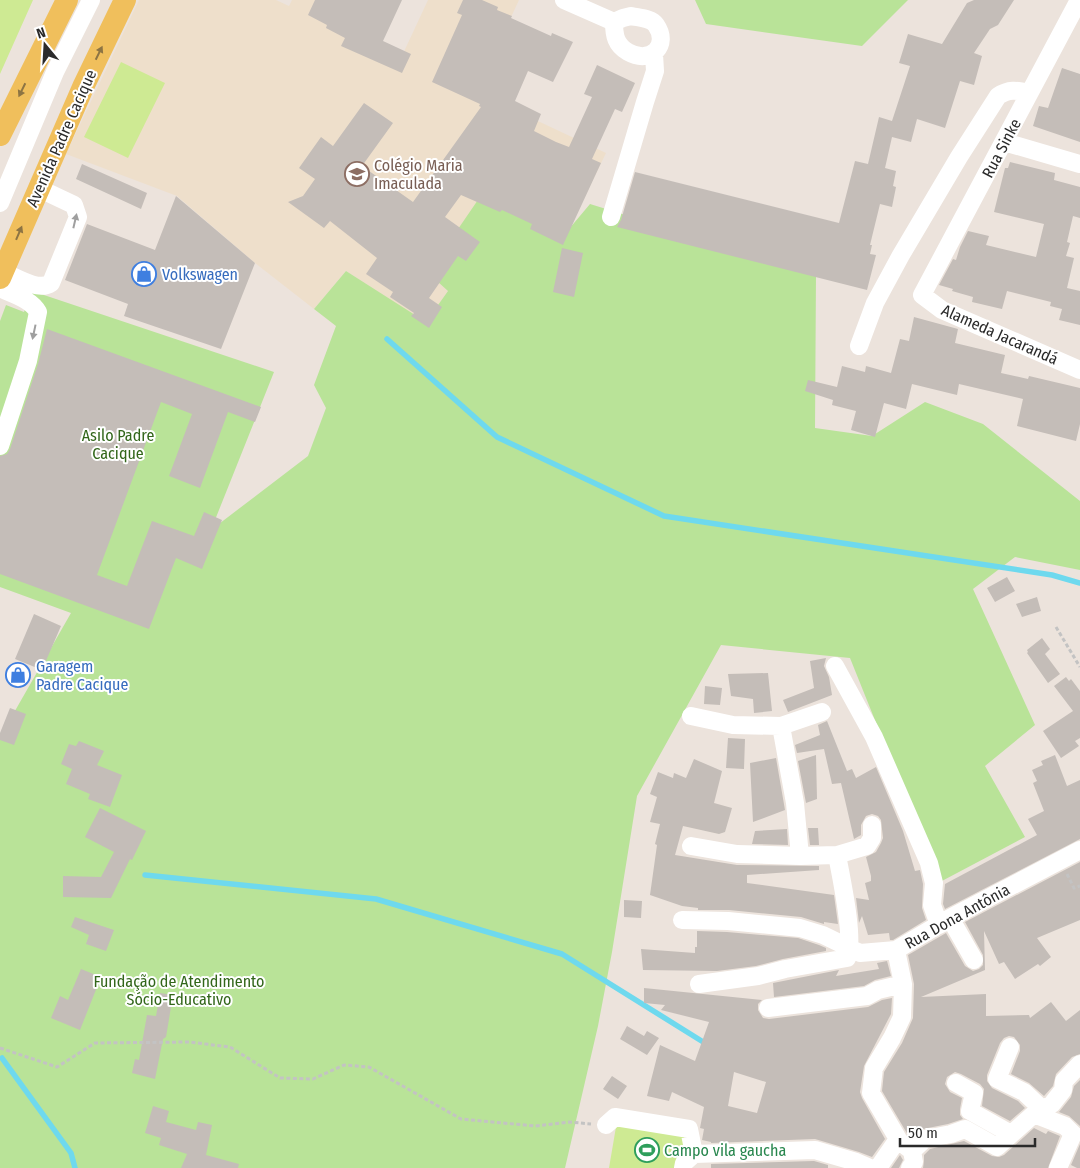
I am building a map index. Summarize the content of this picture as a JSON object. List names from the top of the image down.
{
  "streets": {
    "main road": ["Avenida Padre Cacique"],
    "street": ["Rua Sinke", "Alameda Jacarandá", "Rua Dona Antônia"]
  },
  "crossings": [
    ["Rua Sinke", "Alameda Jacarandá"]
  ],
  "parks": ["Asilo Padre Cacique", "Fundação de Atendimento Sócio-Educativo"],
  "places": {
    "school or university": ["Colégio Maria Imaculada"],
    "shop": ["Volkswagen", "Garagem Padre Cacique"],
    "sports": ["Campo vila gaucha"]
  },
  "scale_bar": "50 m",
  "north": "top"
}
